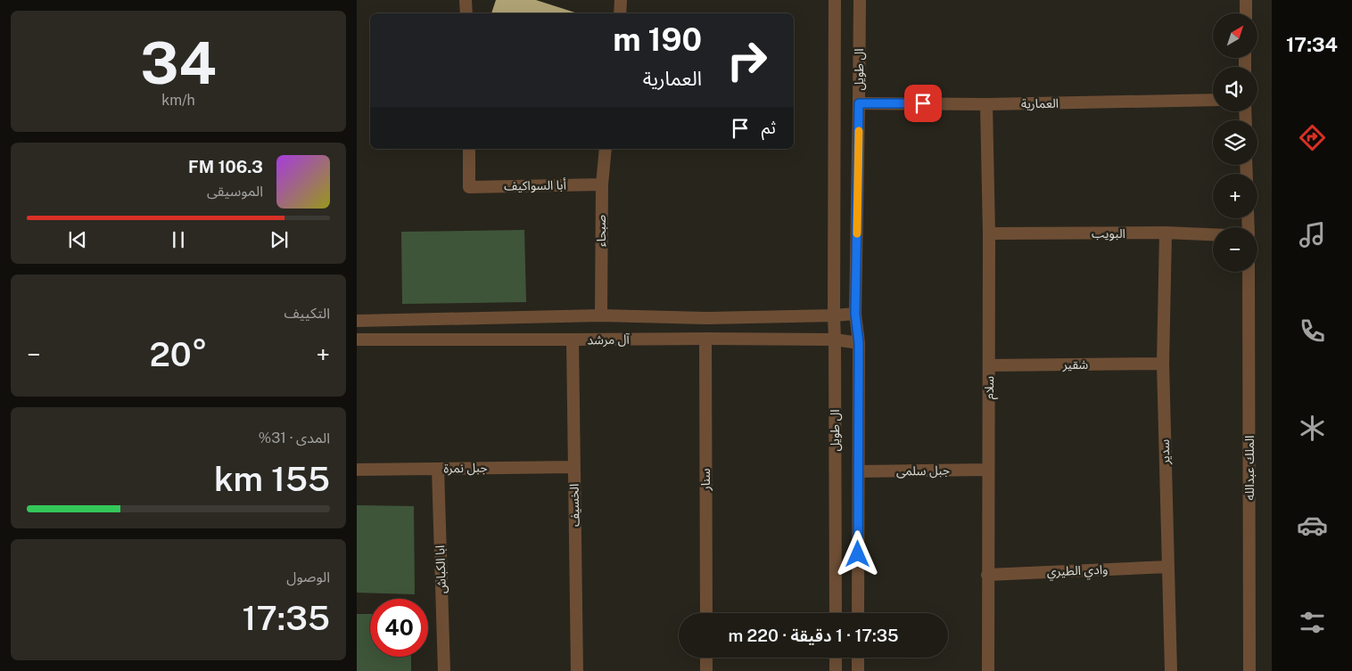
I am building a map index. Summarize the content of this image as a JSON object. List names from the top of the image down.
{
  "streets": {
    "street": [
      "ال طويل",
      "العمارية",
      "أبا السواكيف",
      "صبحاء",
      "البويب",
      "آل مرشد",
      "شقير",
      "سلام",
      "سدير",
      "جبل نمرة",
      "الملك عبدالله",
      "جبل سلمى",
      "سنار",
      "الخسيف",
      "ابا الكباش",
      "وادي الطيري"
    ]
  },
  "crossings": [
    ["ال طويل", "العمارية"],
    ["ال طويل", "آل مرشد"],
    ["ال طويل", "جبل سلمى"],
    ["العمارية", "سلام"],
    ["أبا السواكيف", "صبحاء"],
    ["صبحاء", "آل مرشد"],
    ["البويب", "سلام"],
    ["البويب", "سدير"],
    ["آل مرشد", "سنار"],
    ["آل مرشد", "الخسيف"],
    ["شقير", "سلام"],
    ["شقير", "سدير"],
    ["سلام", "جبل سلمى"],
    ["سلام", "وادي الطيري"],
    ["سدير", "وادي الطيري"],
    ["جبل نمرة", "الخسيف"],
    ["جبل نمرة", "ابا الكباش"]
  ],
  "north": "top right",
  "page": {
    "tabs": "17:34",
    "tile": [
      ["34", "km/h"],
      "التكييف",
      ["المدى · 31%", "155 km"],
      ["الوصول", "17:35"]
    ],
    "map_buttons": ["+", "−"],
    "turn": ["190 m", "العمارية"],
    "then": "ثم",
    "song": ["106.3 FM", "الموسيقى"],
    "heat": ["−", "20°", "+"],
    "limit": "40",
    "trip": "17:35 · 1 دقيقة · 220 m"
  }
}
